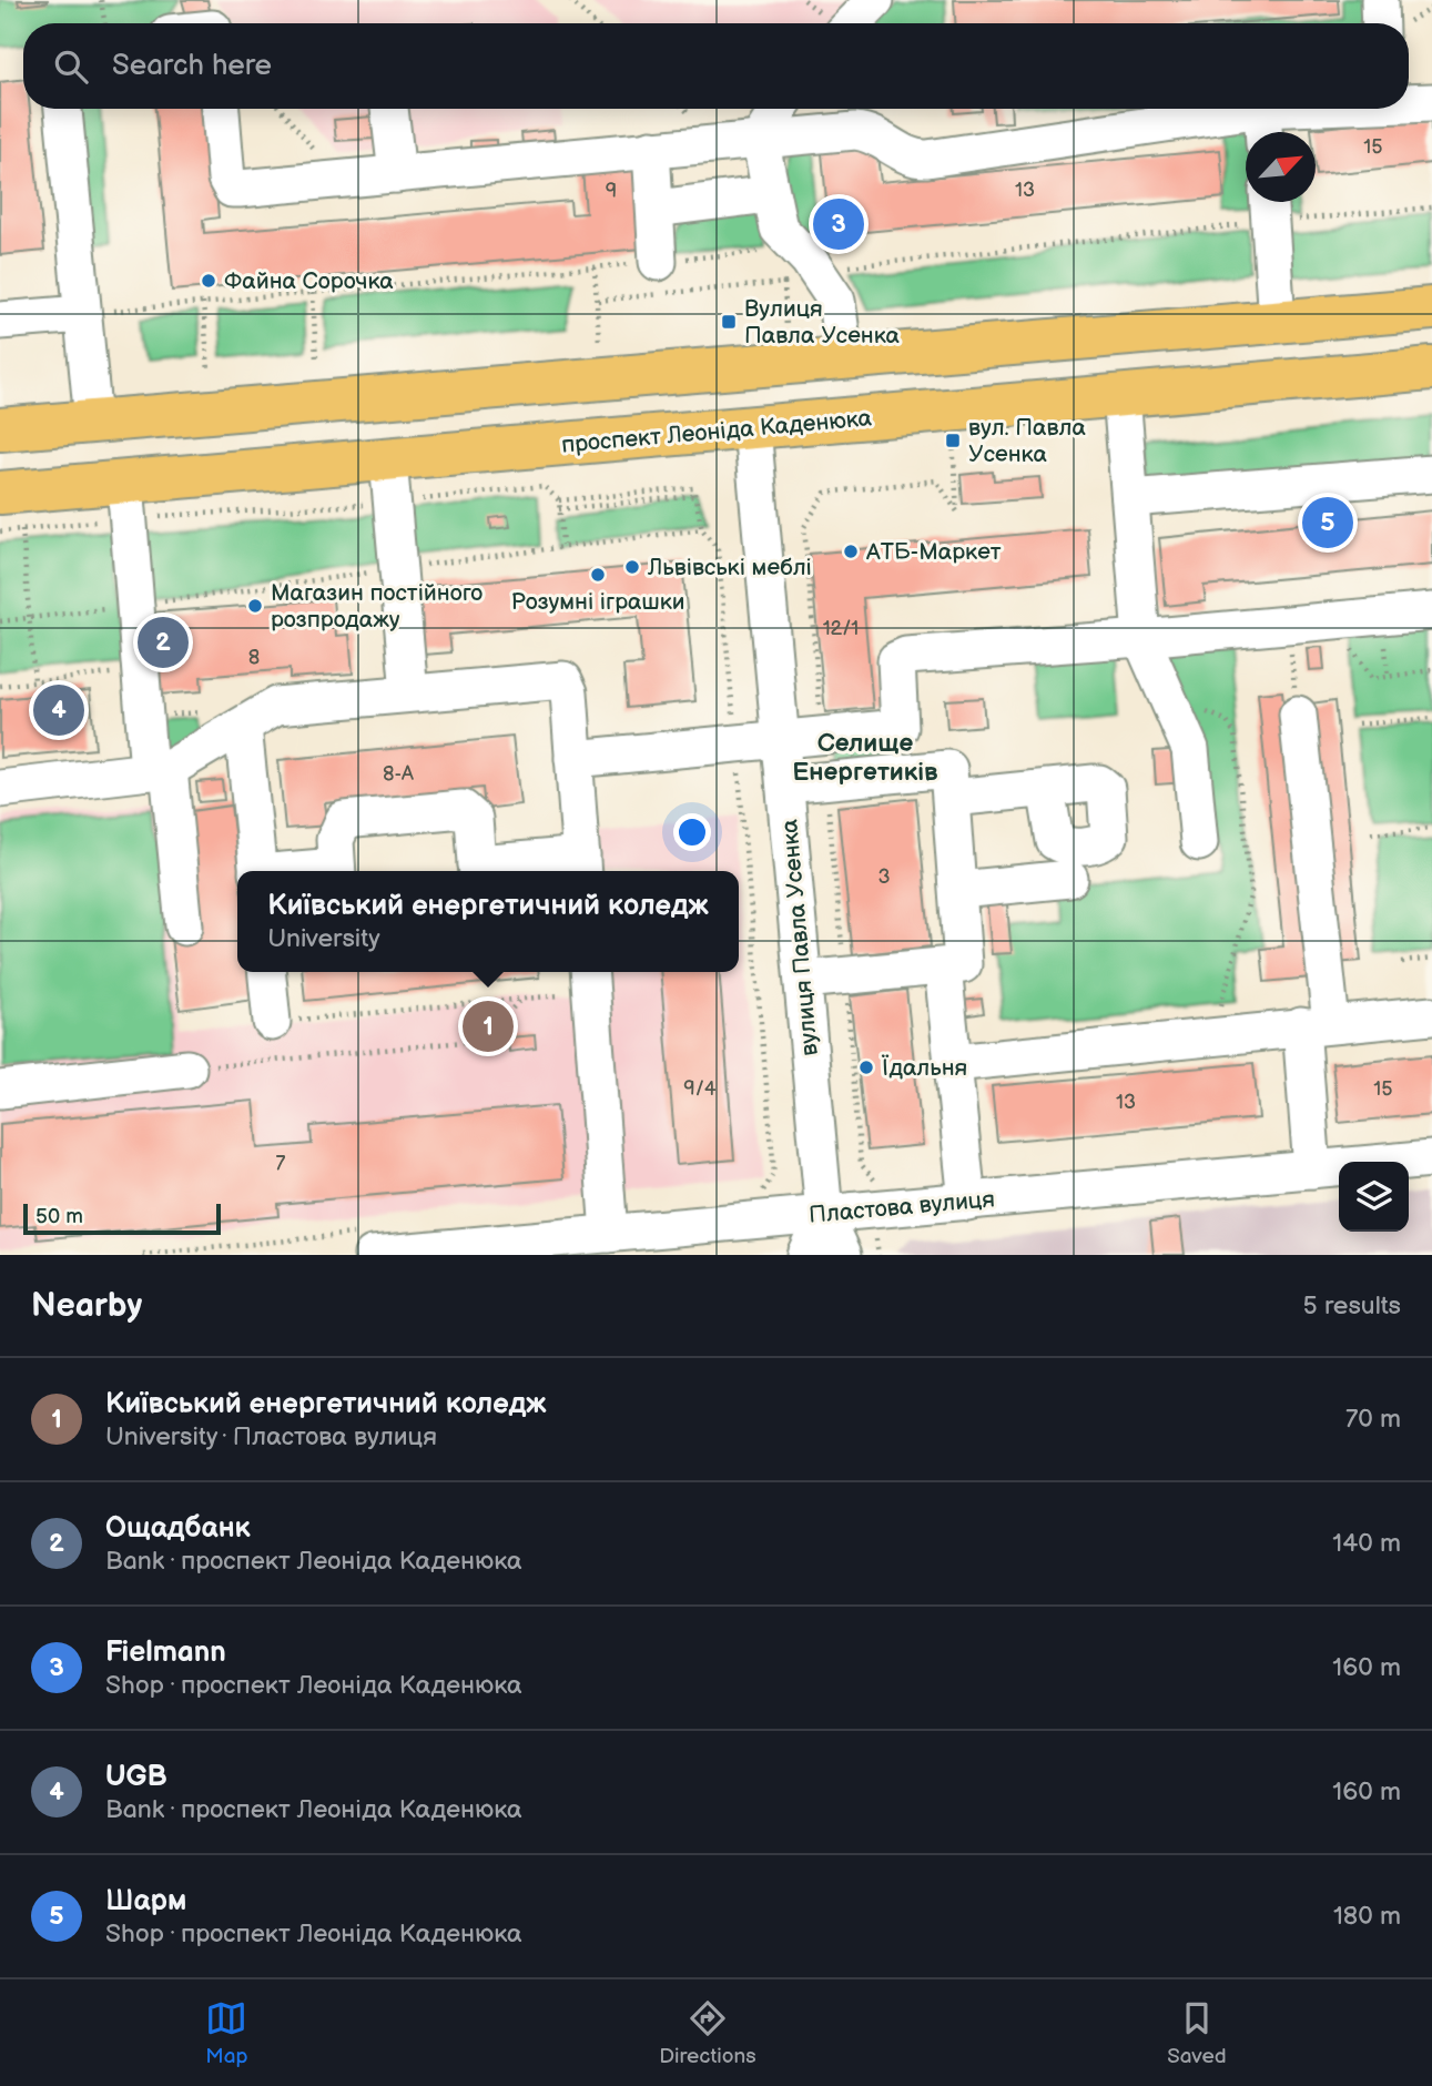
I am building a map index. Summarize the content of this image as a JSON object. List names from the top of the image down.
{
  "streets": {
    "highway": ["проспект Леоніда Каденюка"],
    "street": ["вулиця Павла Усенка", "Пластова вулиця"]
  },
  "crossings": [
    ["проспект Леоніда Каденюка", "вулиця Павла Усенка"],
    ["вулиця Павла Усенка", "Пластова вулиця"]
  ],
  "districts": ["Селище Енергетиків"],
  "places": {
    "other": [
      "Файна Сорочка",
      "АТБ-Маркет",
      "Львівські меблі",
      "Розумні іграшки",
      "Магазин постійного розпродажу",
      "Їдальня"
    ],
    "transit": ["Вулиця Павла Усенка", "вул. Павла Усенка"]
  },
  "house_numbers": [
    "15",
    "13",
    "9",
    "12/1",
    "8",
    "8-А",
    "3",
    "9/4",
    "15",
    "13",
    "7"
  ],
  "scale_bar": "50 m",
  "north": "top right",
  "page": {
    "search": "Search here",
    "pins": [
      "3",
      "5",
      "2",
      "4",
      "1"
    ],
    "popup": ["Київський енергетичний коледж", "University"],
    "scale": "50 m",
    "heading": ["Nearby", "5 results"],
    "list": [
      {
        "mark": "1",
        "name": "Київський енергетичний коледж",
        "note": "University · Пластова вулиця",
        "value": "70 m"
      },
      {
        "mark": "2",
        "name": "Ощадбанк",
        "note": "Bank · проспект Леоніда Каденюка",
        "value": "140 m"
      },
      {
        "mark": "3",
        "name": "Fielmann",
        "note": "Shop · проспект Леоніда Каденюка",
        "value": "160 m"
      },
      {
        "mark": "4",
        "name": "UGB",
        "note": "Bank · проспект Леоніда Каденюка",
        "value": "160 m"
      },
      {
        "mark": "5",
        "name": "Шарм",
        "note": "Shop · проспект Леоніда Каденюка",
        "value": "180 m"
      }
    ],
    "nav": ["Map", "Directions", "Saved"]
  }
}
